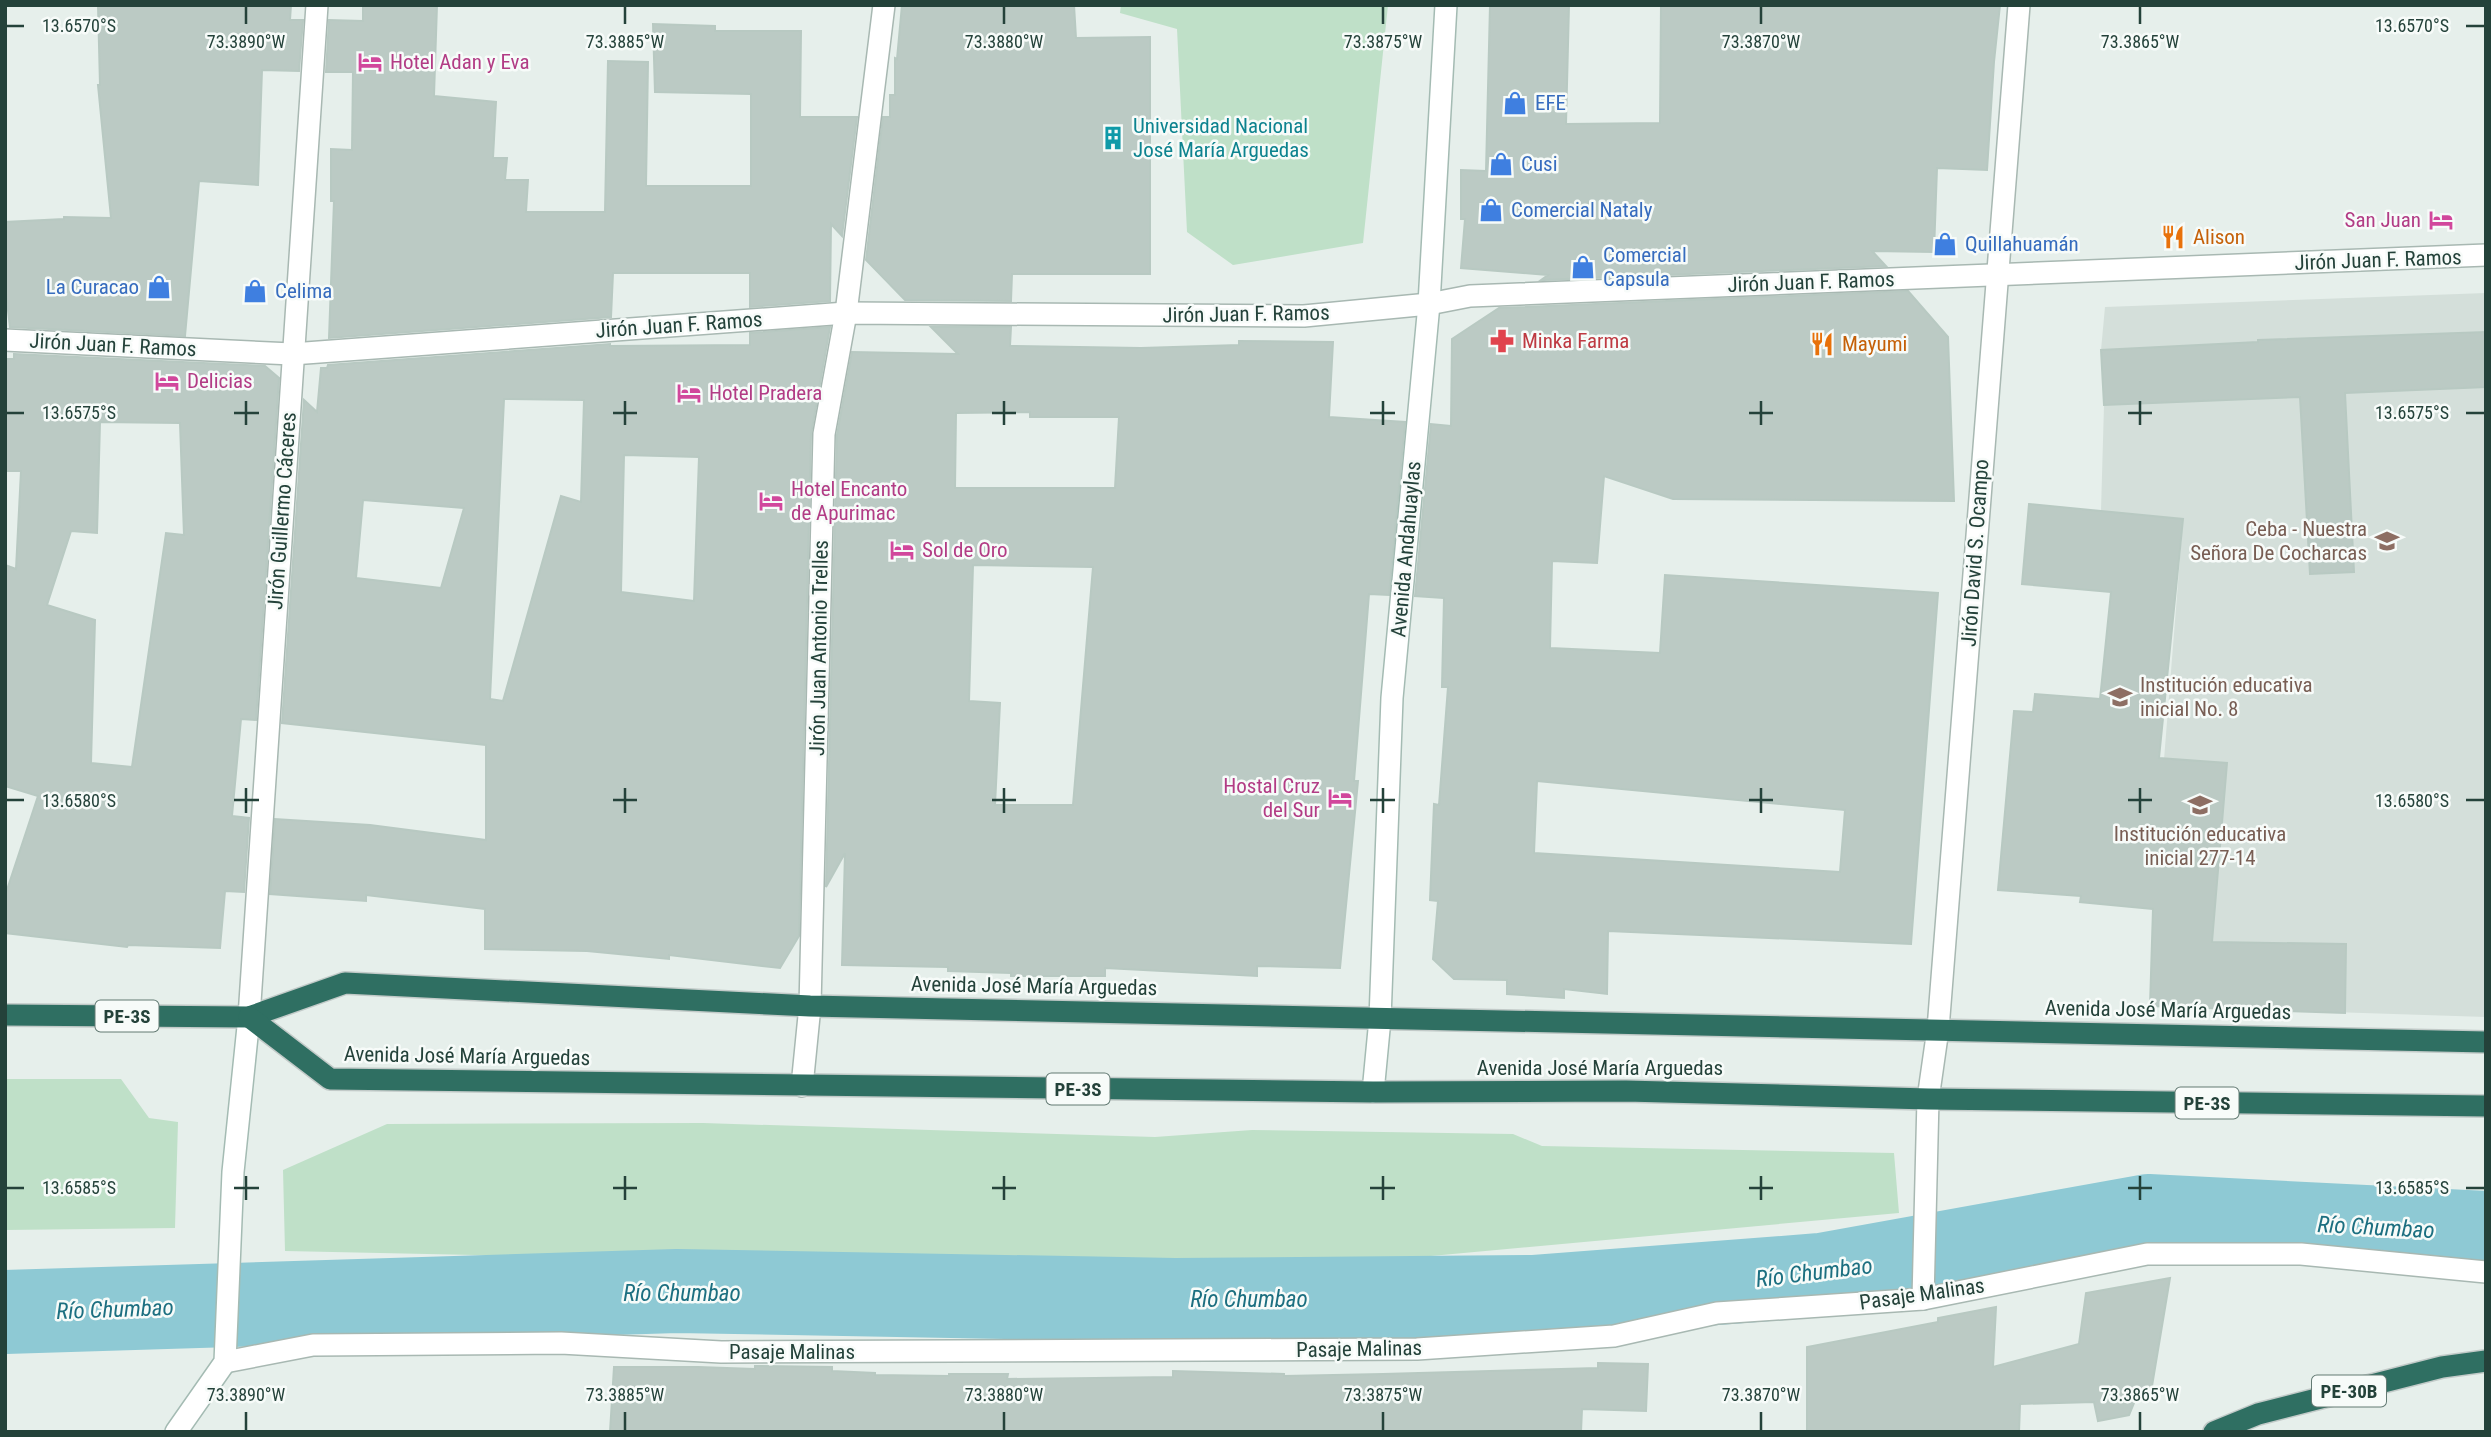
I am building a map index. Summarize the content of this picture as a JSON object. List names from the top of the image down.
{
  "streets": {
    "highway": ["Avenida José María Arguedas", "PE-3S", "PE-30B"],
    "street": [
      "Jirón Juan F. Ramos",
      "Jirón Guillermo Cáceres",
      "Avenida Andahuaylas",
      "Jirón David S. Ocampo",
      "Jirón Juan Antonio Trelles",
      "Pasaje Malinas"
    ]
  },
  "crossings": [
    ["Jirón Juan F. Ramos", "Jirón Guillermo Cáceres"],
    ["Jirón Juan F. Ramos", "Avenida Andahuaylas"],
    ["Jirón Juan F. Ramos", "Jirón David S. Ocampo"],
    ["Jirón Juan F. Ramos", "Jirón Juan Antonio Trelles"],
    ["Jirón Guillermo Cáceres", "Avenida José María Arguedas"],
    ["Jirón Guillermo Cáceres", "PE-3S"],
    ["Jirón Guillermo Cáceres", "Pasaje Malinas"],
    ["Avenida Andahuaylas", "Avenida José María Arguedas"],
    ["Jirón David S. Ocampo", "Avenida José María Arguedas"],
    ["Jirón David S. Ocampo", "Pasaje Malinas"],
    ["Jirón Juan Antonio Trelles", "Avenida José María Arguedas"],
    ["Avenida José María Arguedas", "PE-3S"]
  ],
  "water": ["Río Chumbao"],
  "places": {
    "hotel": [
      "Hotel Adan y Eva",
      "San Juan",
      "Delicias",
      "Hotel Pradera",
      "Hotel Encanto de Apurimac",
      "Sol de Oro",
      "Hostal Cruz del Sur"
    ],
    "shop": [
      "EFE",
      "Cusi",
      "Comercial Nataly",
      "Quillahuamán",
      "Comercial Capsula",
      "La Curacao",
      "Celima"
    ],
    "building": ["Universidad Nacional José María Arguedas"],
    "restaurant": ["Alison", "Mayumi"],
    "pharmacy": ["Minka Farma"],
    "school or university": ["Ceba - Nuestra Señora De Cocharcas", "Institución educativa inicial No. 8", "Institución educativa inicial 277-14"]
  },
  "coordinates": [
    "13.6570°S",
    "73.3890°W",
    "73.3885°W",
    "73.3880°W",
    "73.3875°W",
    "73.3870°W",
    "73.3865°W",
    "13.6575°S",
    "13.6580°S",
    "13.6585°S"
  ]
}
